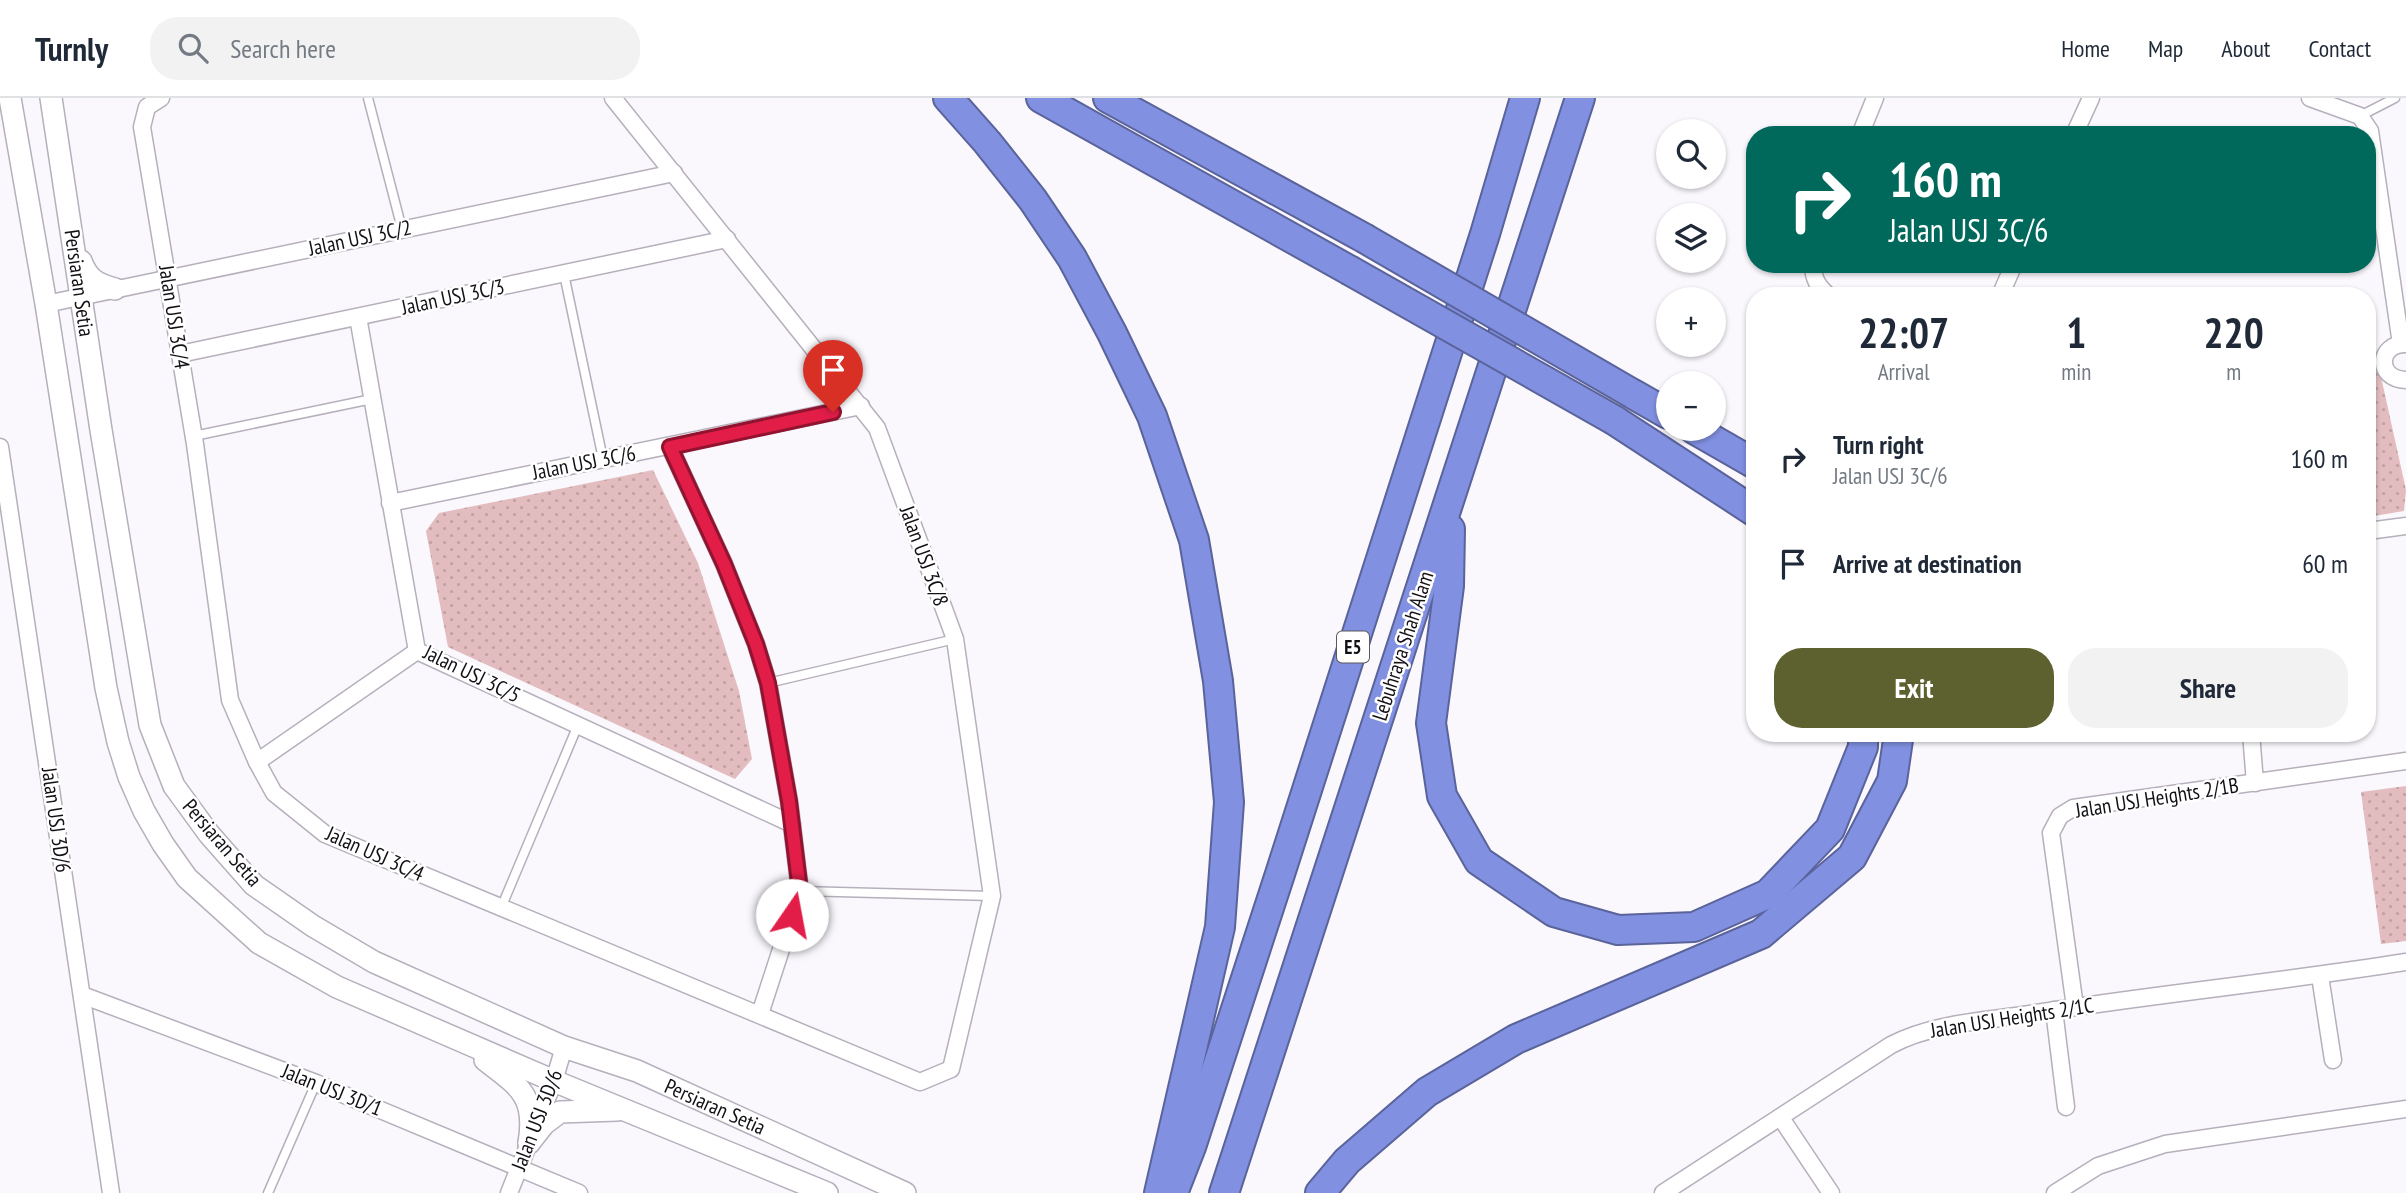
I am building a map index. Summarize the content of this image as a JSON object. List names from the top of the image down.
{
  "streets": {
    "highway": ["Lebuhraya Shah Alam", "E5"],
    "main road": ["Persiaran Setia"],
    "street": [
      "Jalan USJ 3C/2",
      "Jalan USJ 3C/3",
      "Jalan USJ 3C/4",
      "Jalan USJ 3C/6",
      "Jalan USJ 3C/8",
      "Jalan USJ 3C/5",
      "Jalan USJ Heights 2/1B",
      "Jalan USJ 3D/6",
      "Jalan USJ Heights 2/1C",
      "Jalan USJ 3D/1"
    ]
  },
  "crossings": [
    ["Jalan USJ 3C/2", "Persiaran Setia"],
    ["Jalan USJ 3C/2", "Jalan USJ 3C/4"],
    ["Jalan USJ 3C/2", "Jalan USJ 3C/8"],
    ["Persiaran Setia", "Jalan USJ 3D/6"],
    ["Jalan USJ 3C/3", "Jalan USJ 3C/4"],
    ["Jalan USJ 3C/3", "Jalan USJ 3C/8"],
    ["Jalan USJ 3C/3", "Jalan USJ 3C/5"],
    ["Jalan USJ 3C/4", "Jalan USJ 3C/8"],
    ["Jalan USJ 3C/6", "Jalan USJ 3C/8"],
    ["Jalan USJ 3C/6", "Jalan USJ 3C/5"],
    ["Jalan USJ Heights 2/1B", "Jalan USJ Heights 2/1C"],
    ["Jalan USJ 3D/6", "Jalan USJ 3D/1"]
  ],
  "page": {
    "header": "Turnly",
    "search": "Search here",
    "nav": [
      "Home",
      "Map",
      "About",
      "Contact"
    ],
    "map_buttons": ["+", "−"],
    "turn": ["160 m", "Jalan USJ 3C/6"],
    "eta": [
      "22:07",
      "Arrival",
      "1",
      "min",
      "220",
      "m"
    ],
    "list": [
      {
        "name": "Turn right",
        "note": "Jalan USJ 3C/6",
        "value": "160 m"
      },
      {
        "name": "Arrive at destination",
        "value": "60 m"
      }
    ],
    "buttons": ["Exit", "Share"]
  }
}
